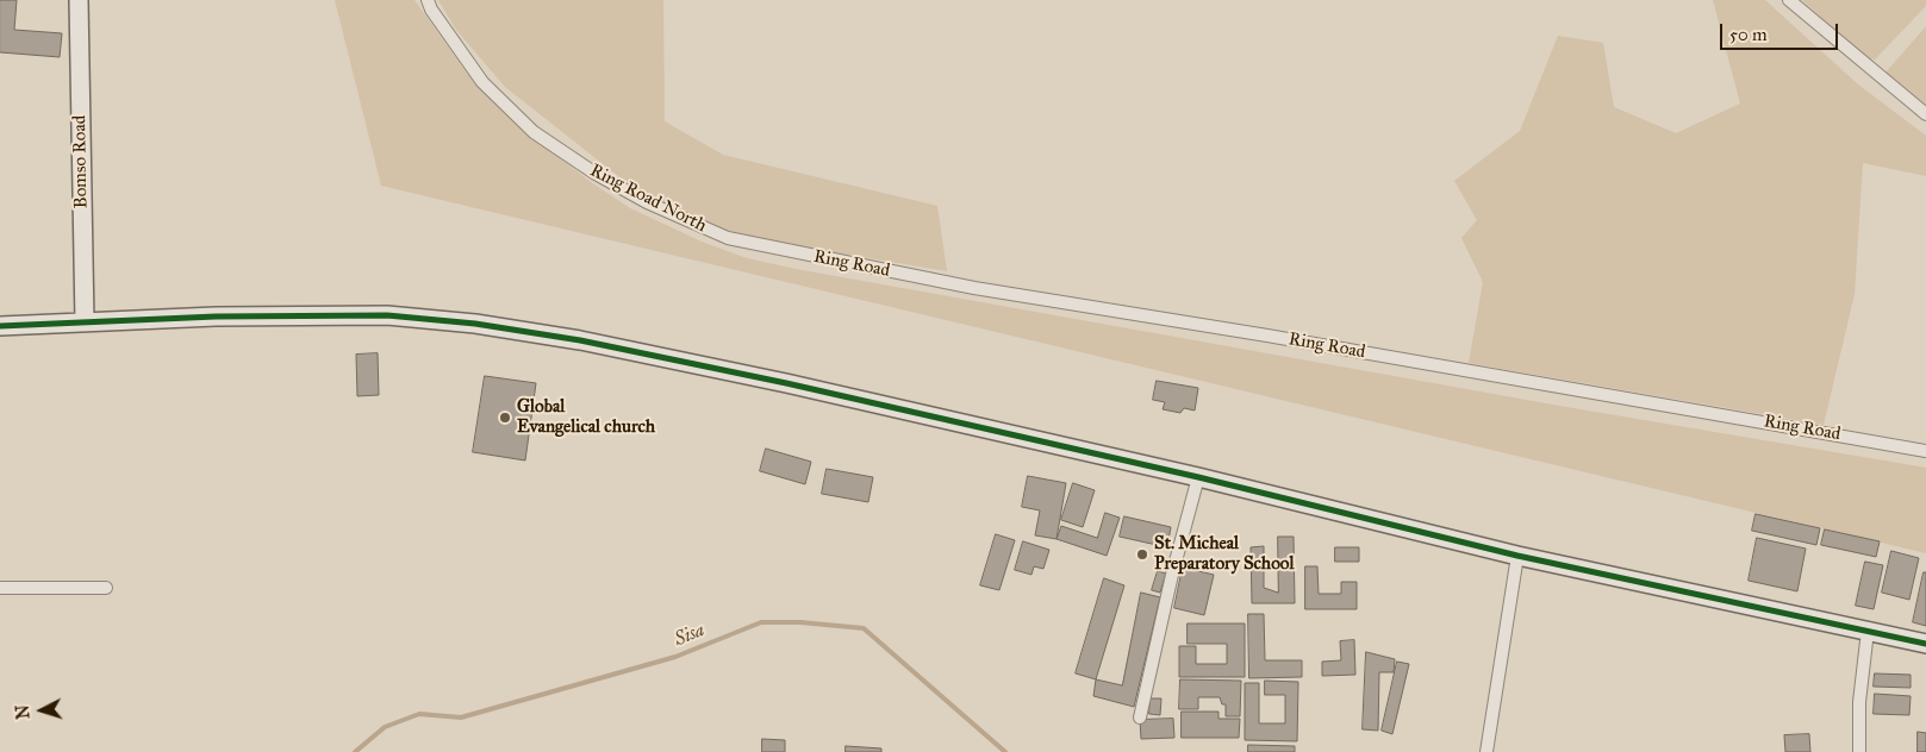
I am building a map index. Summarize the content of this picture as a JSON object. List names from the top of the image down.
{
  "streets": {
    "street": ["Bomso Road", "Ring Road North", "Ring Road"]
  },
  "crossings": [
    ["Ring Road North", "Ring Road"]
  ],
  "water": ["Sisa"],
  "places": ["Global Evangelical church", "St. Micheal Preparatory School"],
  "scale_bar": "50 m",
  "north": "left"
}
